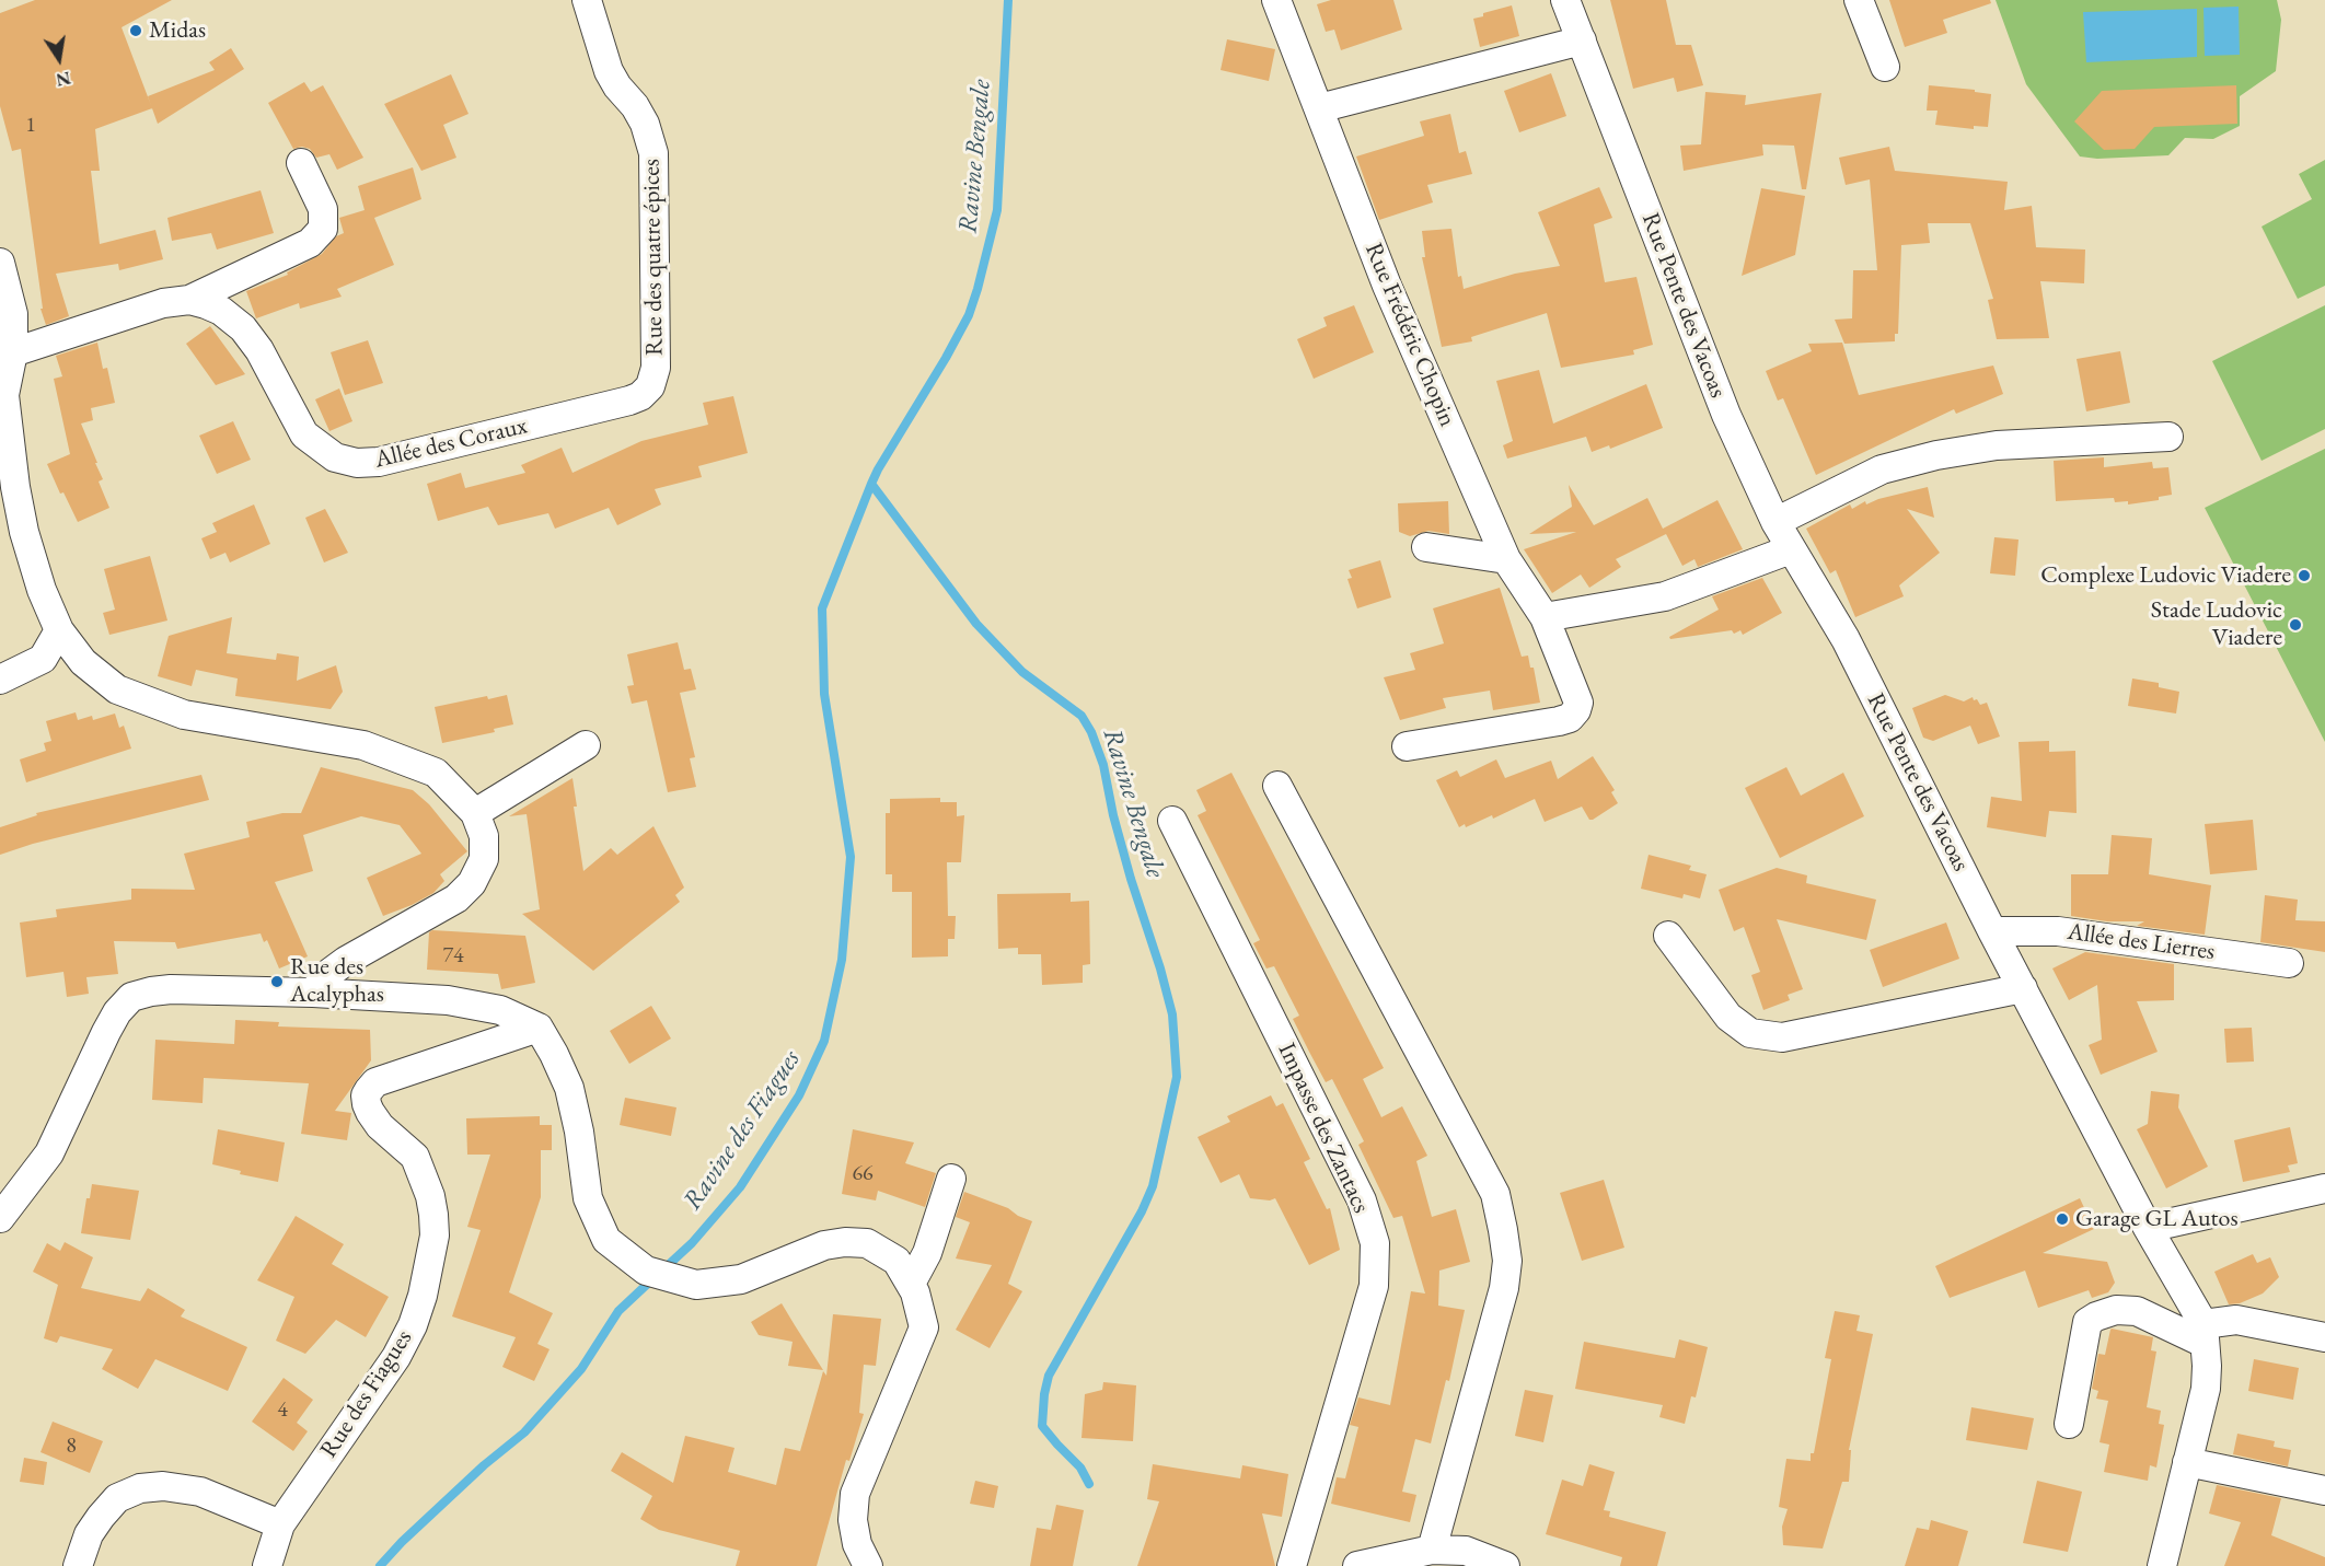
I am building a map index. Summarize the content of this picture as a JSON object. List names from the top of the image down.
{
  "streets": {
    "street": [
      "Rue des quatre épices",
      "Rue Pente des Vacoas",
      "Rue Frédéric Chopin",
      "Allée des Coraux",
      "Allée des Lierres",
      "Impasse des Zantacs",
      "Rue des Fiagues"
    ]
  },
  "crossings": [
    ["Rue des quatre épices", "Allée des Coraux"],
    ["Rue Pente des Vacoas", "Allée des Lierres"]
  ],
  "water": ["Ravine Bengale", "Ravine des Fiagues"],
  "places": [
    "Midas",
    "Complexe Ludovic Viadere",
    "Stade Ludovic Viadere",
    "Rue des Acalyphas",
    "Garage GL Autos"
  ],
  "house_numbers": [
    "1",
    "74",
    "66",
    "4",
    "8"
  ],
  "north": "bottom"
}
